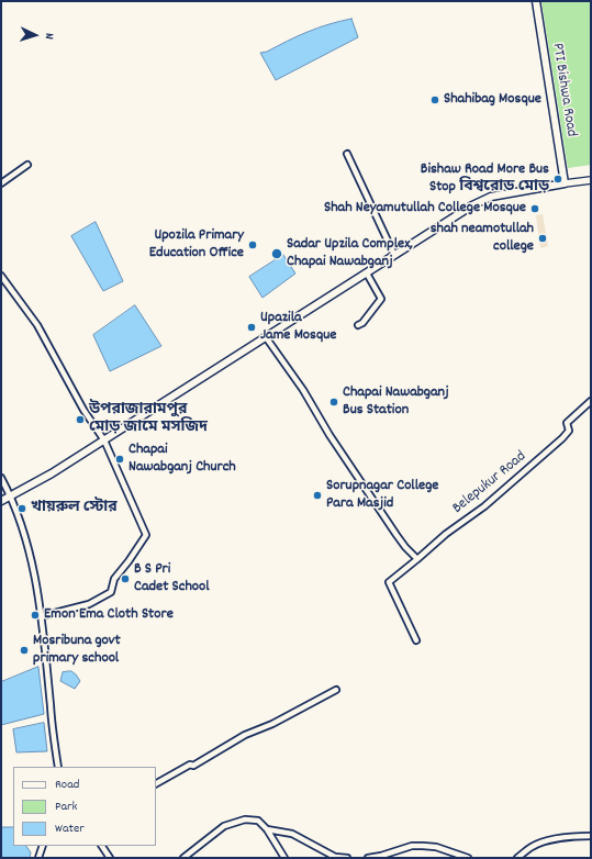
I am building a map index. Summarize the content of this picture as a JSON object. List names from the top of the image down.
{
  "streets": {
    "highway": ["PTI Bishwa Road"],
    "street": ["Belepukur Road"]
  },
  "places": [
    "Shahibag Mosque",
    "Bishaw Road More Bus Stop বিশ্বরোড মোড়",
    "Shah Neyamutullah College Mosque",
    "shah neamotullah college",
    "Upozila Primary Education Office",
    "Sadar Upzila Complex, Chapai Nawabganj",
    "Upazila Jame Mosque",
    "Chapai Nawabganj Bus Station",
    "উপরাজারামপুর মোড় জামে মসজিদ",
    "Chapai Nawabganj Church",
    "Sorupnagar College Para Masjid",
    "খায়রুল স্টোর",
    "B S Pri Cadet School",
    "Emon Ema Cloth Store",
    "Mosribuna govt primary school"
  ],
  "legend": ["Road", "Park", "Water"],
  "north": "right"
}
